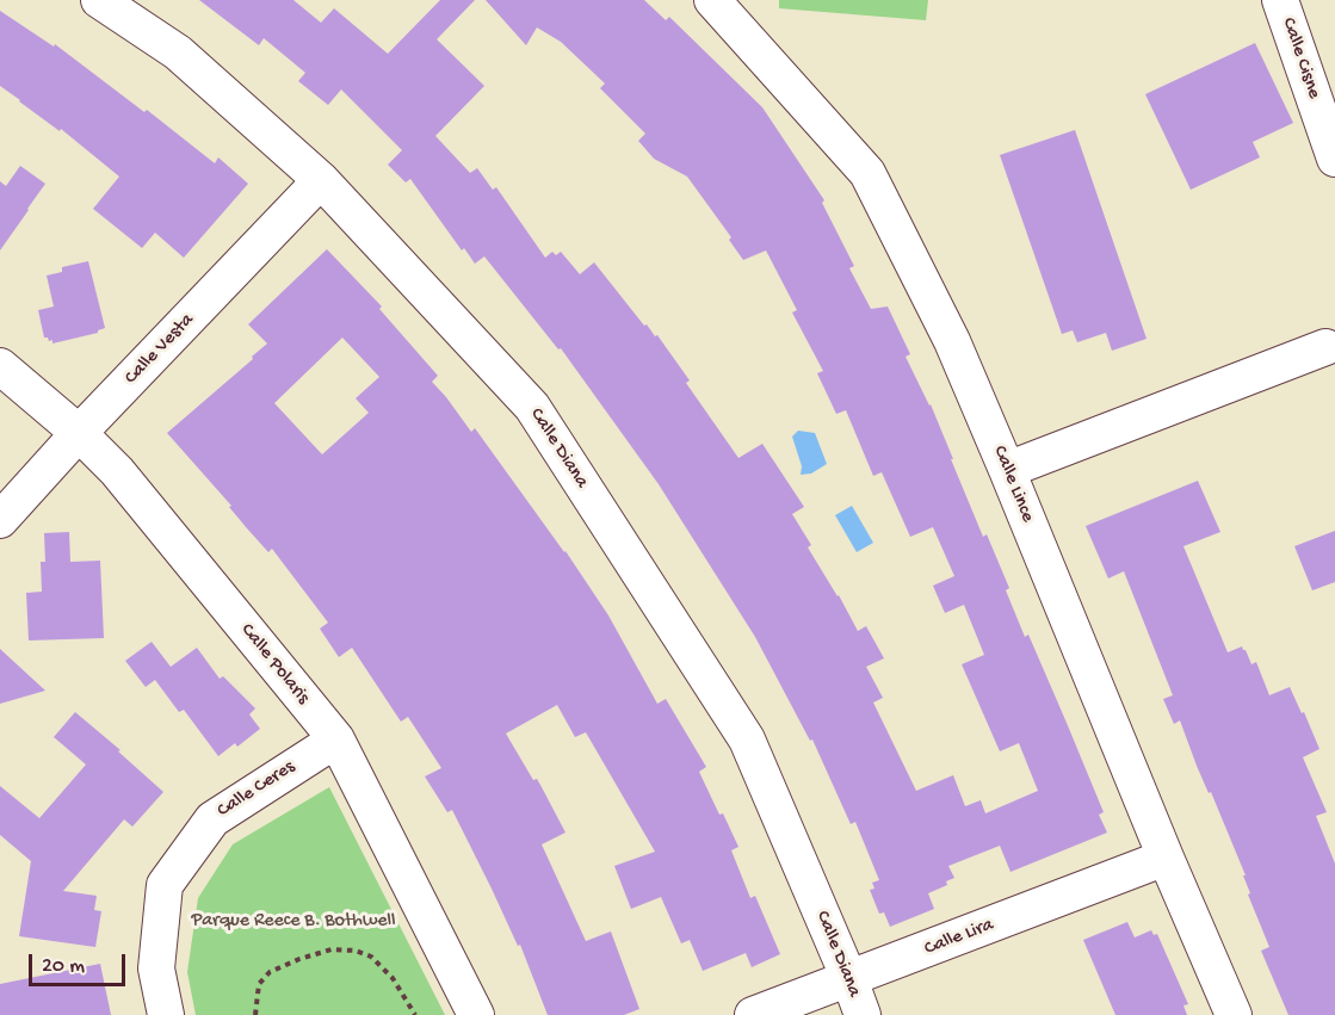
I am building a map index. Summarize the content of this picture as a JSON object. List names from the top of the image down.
{
  "streets": {
    "street": [
      "Calle Cisne",
      "Calle Vesta",
      "Calle Diana",
      "Calle Lince",
      "Calle Polaris",
      "Calle Ceres",
      "Calle Lira"
    ]
  },
  "crossings": [
    ["Calle Vesta", "Calle Diana"],
    ["Calle Vesta", "Calle Polaris"],
    ["Calle Diana", "Calle Lira"],
    ["Calle Lince", "Calle Lira"],
    ["Calle Polaris", "Calle Ceres"]
  ],
  "parks": ["Parque Reece B. Bothwell"],
  "scale_bar": "20 m"
}
